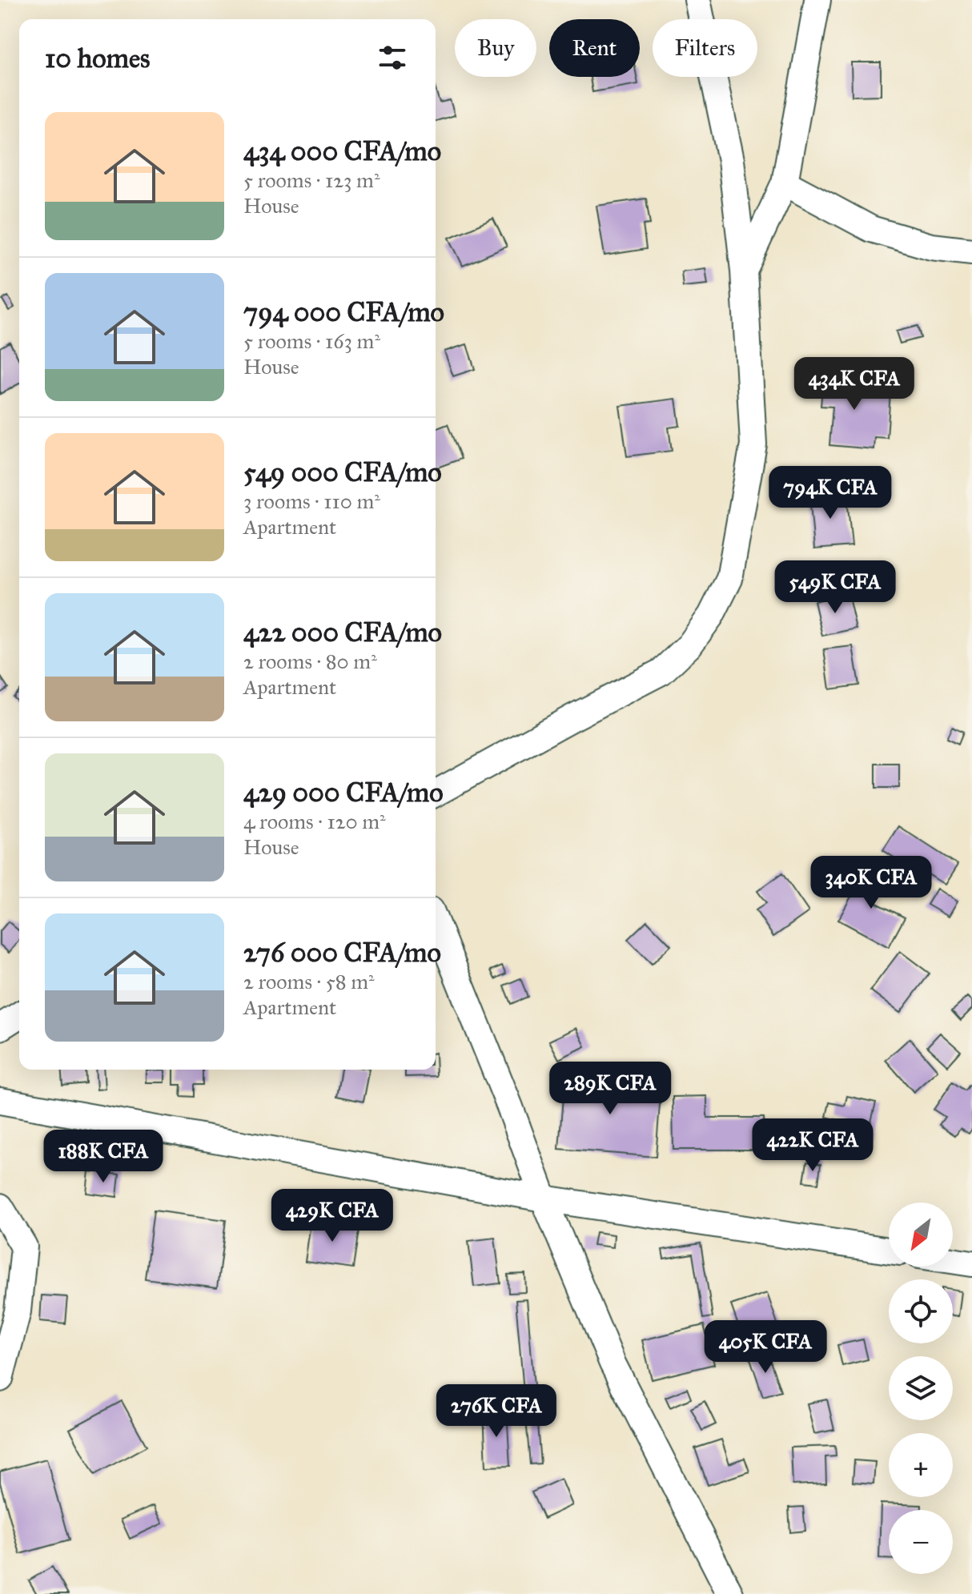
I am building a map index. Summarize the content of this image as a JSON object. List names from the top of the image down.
{
  "north": "bottom left",
  "page": {
    "chip": ["Buy", "Rent", "Filters"],
    "heading": "10 homes",
    "list": [
      {
        "name": "434 000 CFA/mo",
        "note": "5 rooms · 123 m² · House"
      },
      {
        "name": "794 000 CFA/mo",
        "note": "5 rooms · 163 m² · House"
      },
      {
        "name": "549 000 CFA/mo",
        "note": "3 rooms · 110 m² · Apartment"
      },
      {
        "name": "422 000 CFA/mo",
        "note": "2 rooms · 80 m² · Apartment"
      },
      {
        "name": "429 000 CFA/mo",
        "note": "4 rooms · 120 m² · House"
      },
      {
        "name": "276 000 CFA/mo",
        "note": "2 rooms · 58 m² · Apartment"
      }
    ],
    "price": [
      "434K CFA",
      "794K CFA",
      "549K CFA",
      "340K CFA",
      "289K CFA",
      "422K CFA",
      "188K CFA",
      "429K CFA",
      "405K CFA",
      "276K CFA"
    ],
    "map_buttons": ["+", "−"]
  }
}
